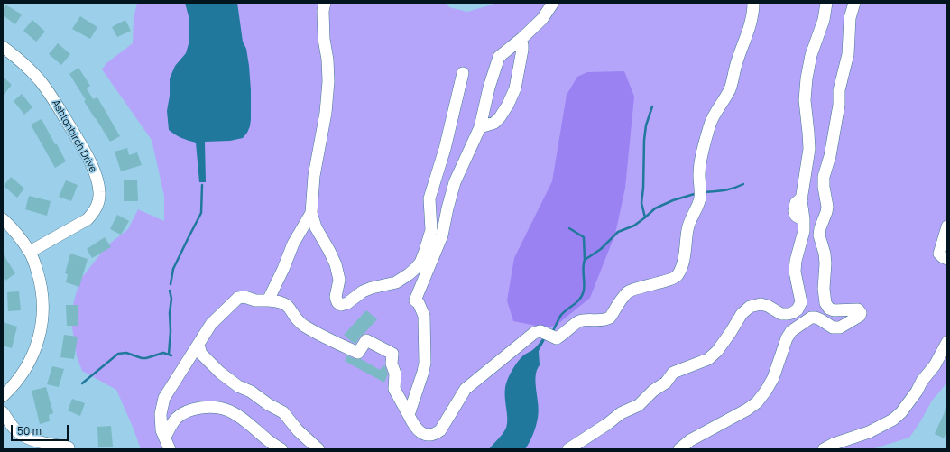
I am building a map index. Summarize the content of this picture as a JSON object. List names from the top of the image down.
{
  "streets": {
    "street": ["Ashtonbirch Drive"]
  },
  "scale_bar": "50 m"
}
